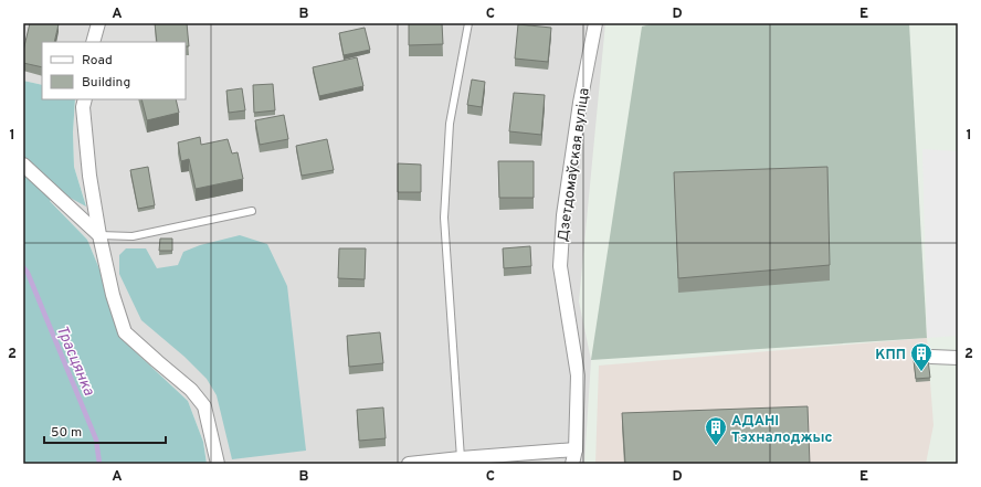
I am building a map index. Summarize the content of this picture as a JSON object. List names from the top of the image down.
{
  "streets": {
    "street": ["Дзетдомаўская вуліца"]
  },
  "water": ["Трасцянка"],
  "places": {
    "building": ["КПП", "АДАНІ Тэхналоджыс"]
  },
  "legend": ["Road", "Building"],
  "scale_bar": "50 m",
  "grid": {
    "columns": [
      "A",
      "B",
      "C",
      "D",
      "E"
    ],
    "rows": ["1", "2"]
  }
}
